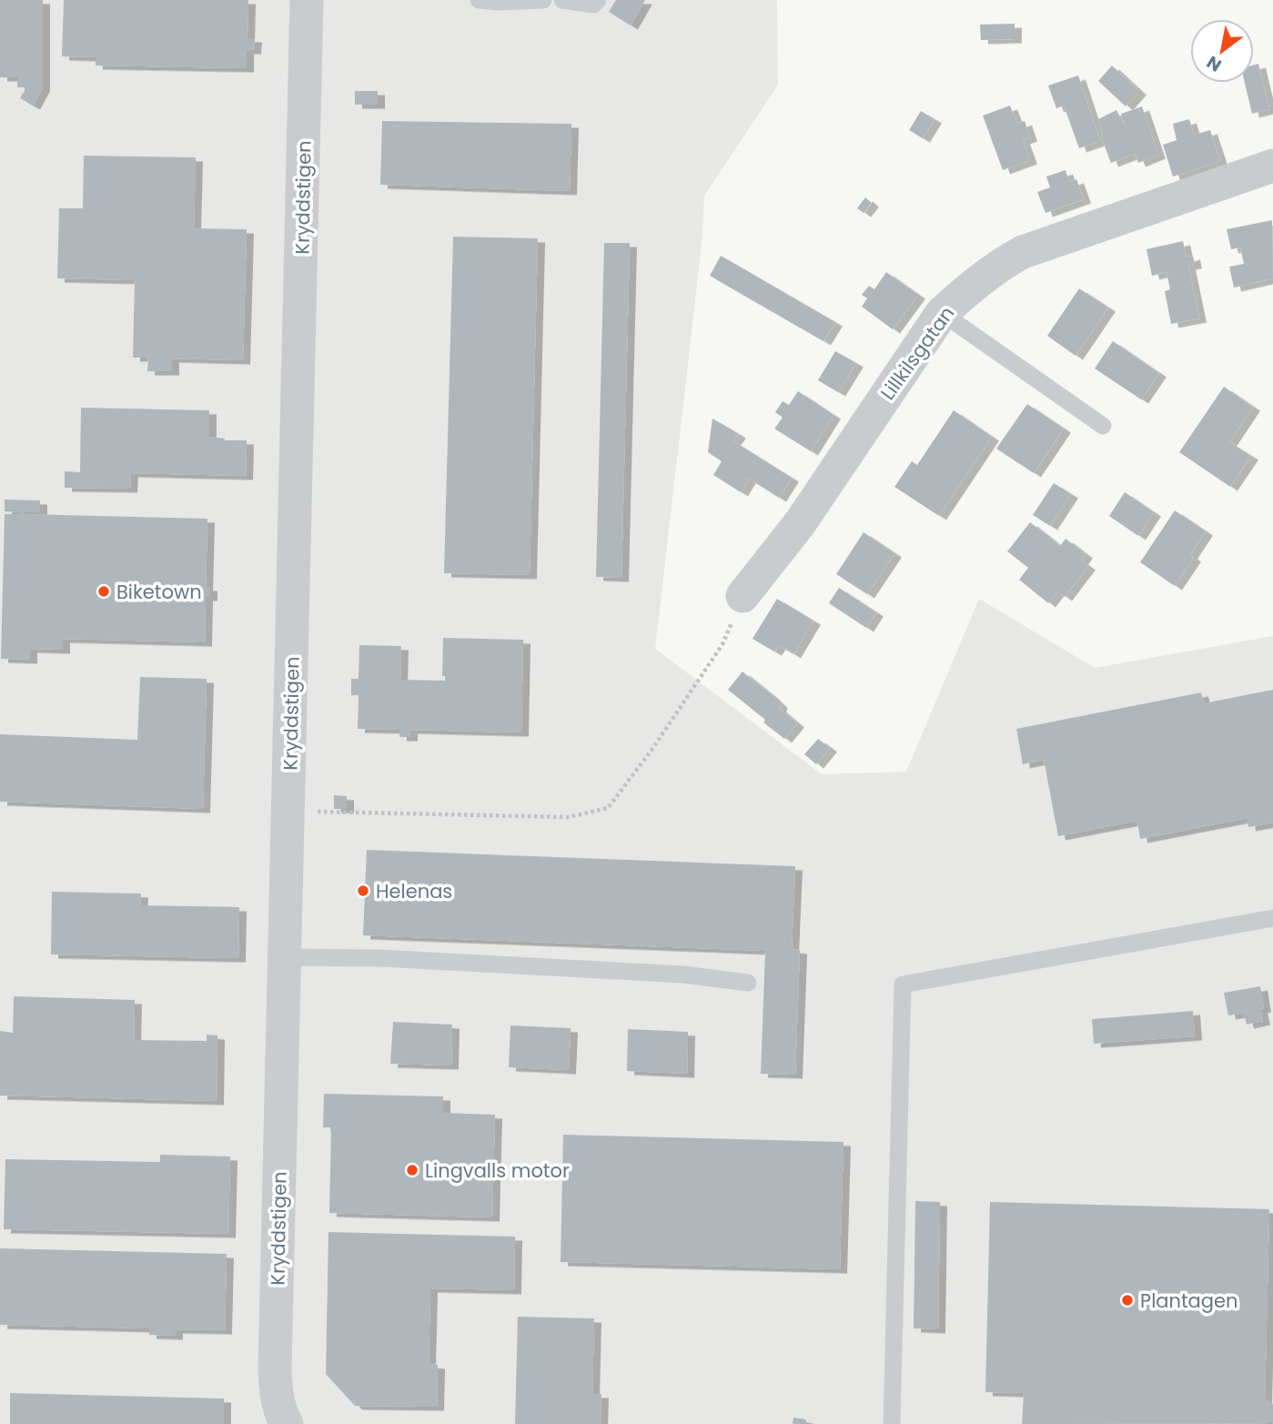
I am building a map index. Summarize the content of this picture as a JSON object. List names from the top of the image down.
{
  "streets": {
    "street": ["Kryddstigen", "Lillkilsgatan"]
  },
  "places": [
    "Biketown",
    "Helenas",
    "Lingvalls motor",
    "Plantagen"
  ],
  "north": "bottom left"
}
